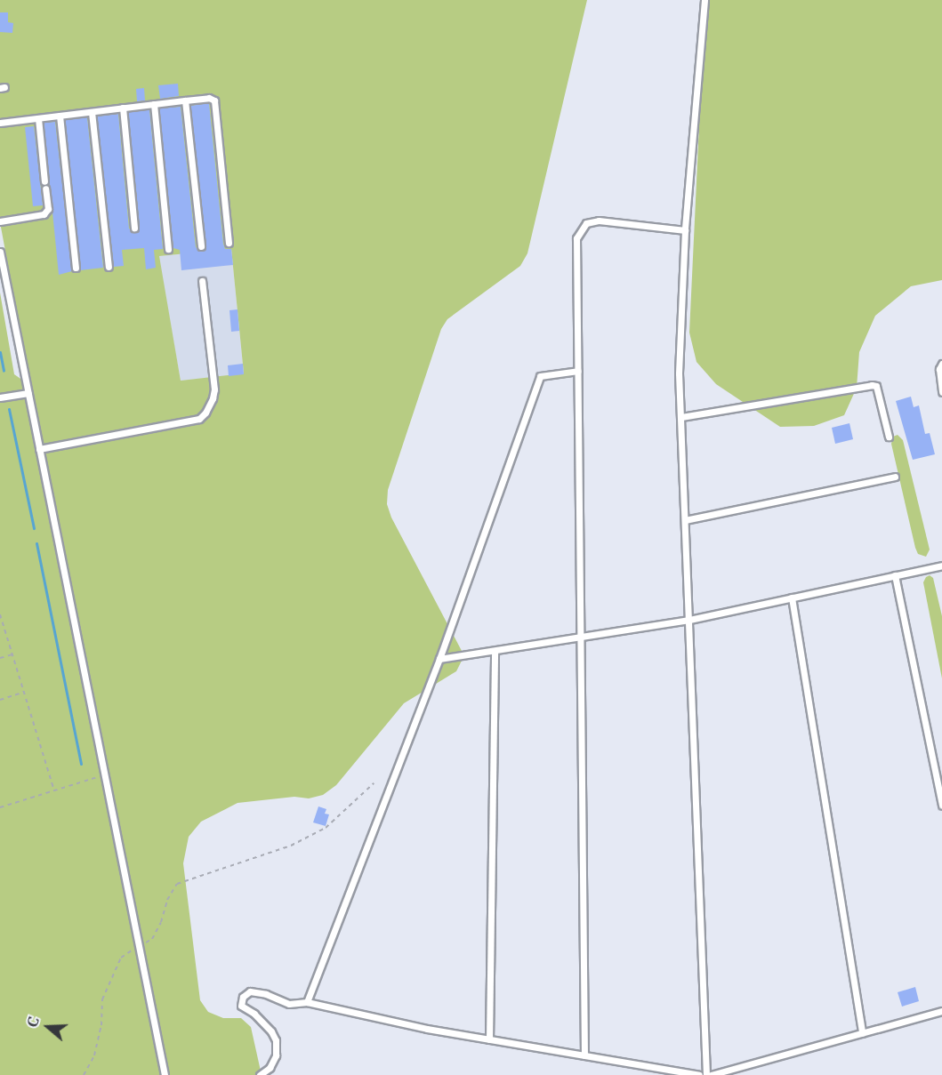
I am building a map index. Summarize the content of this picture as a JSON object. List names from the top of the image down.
{
  "north": "left"
}
